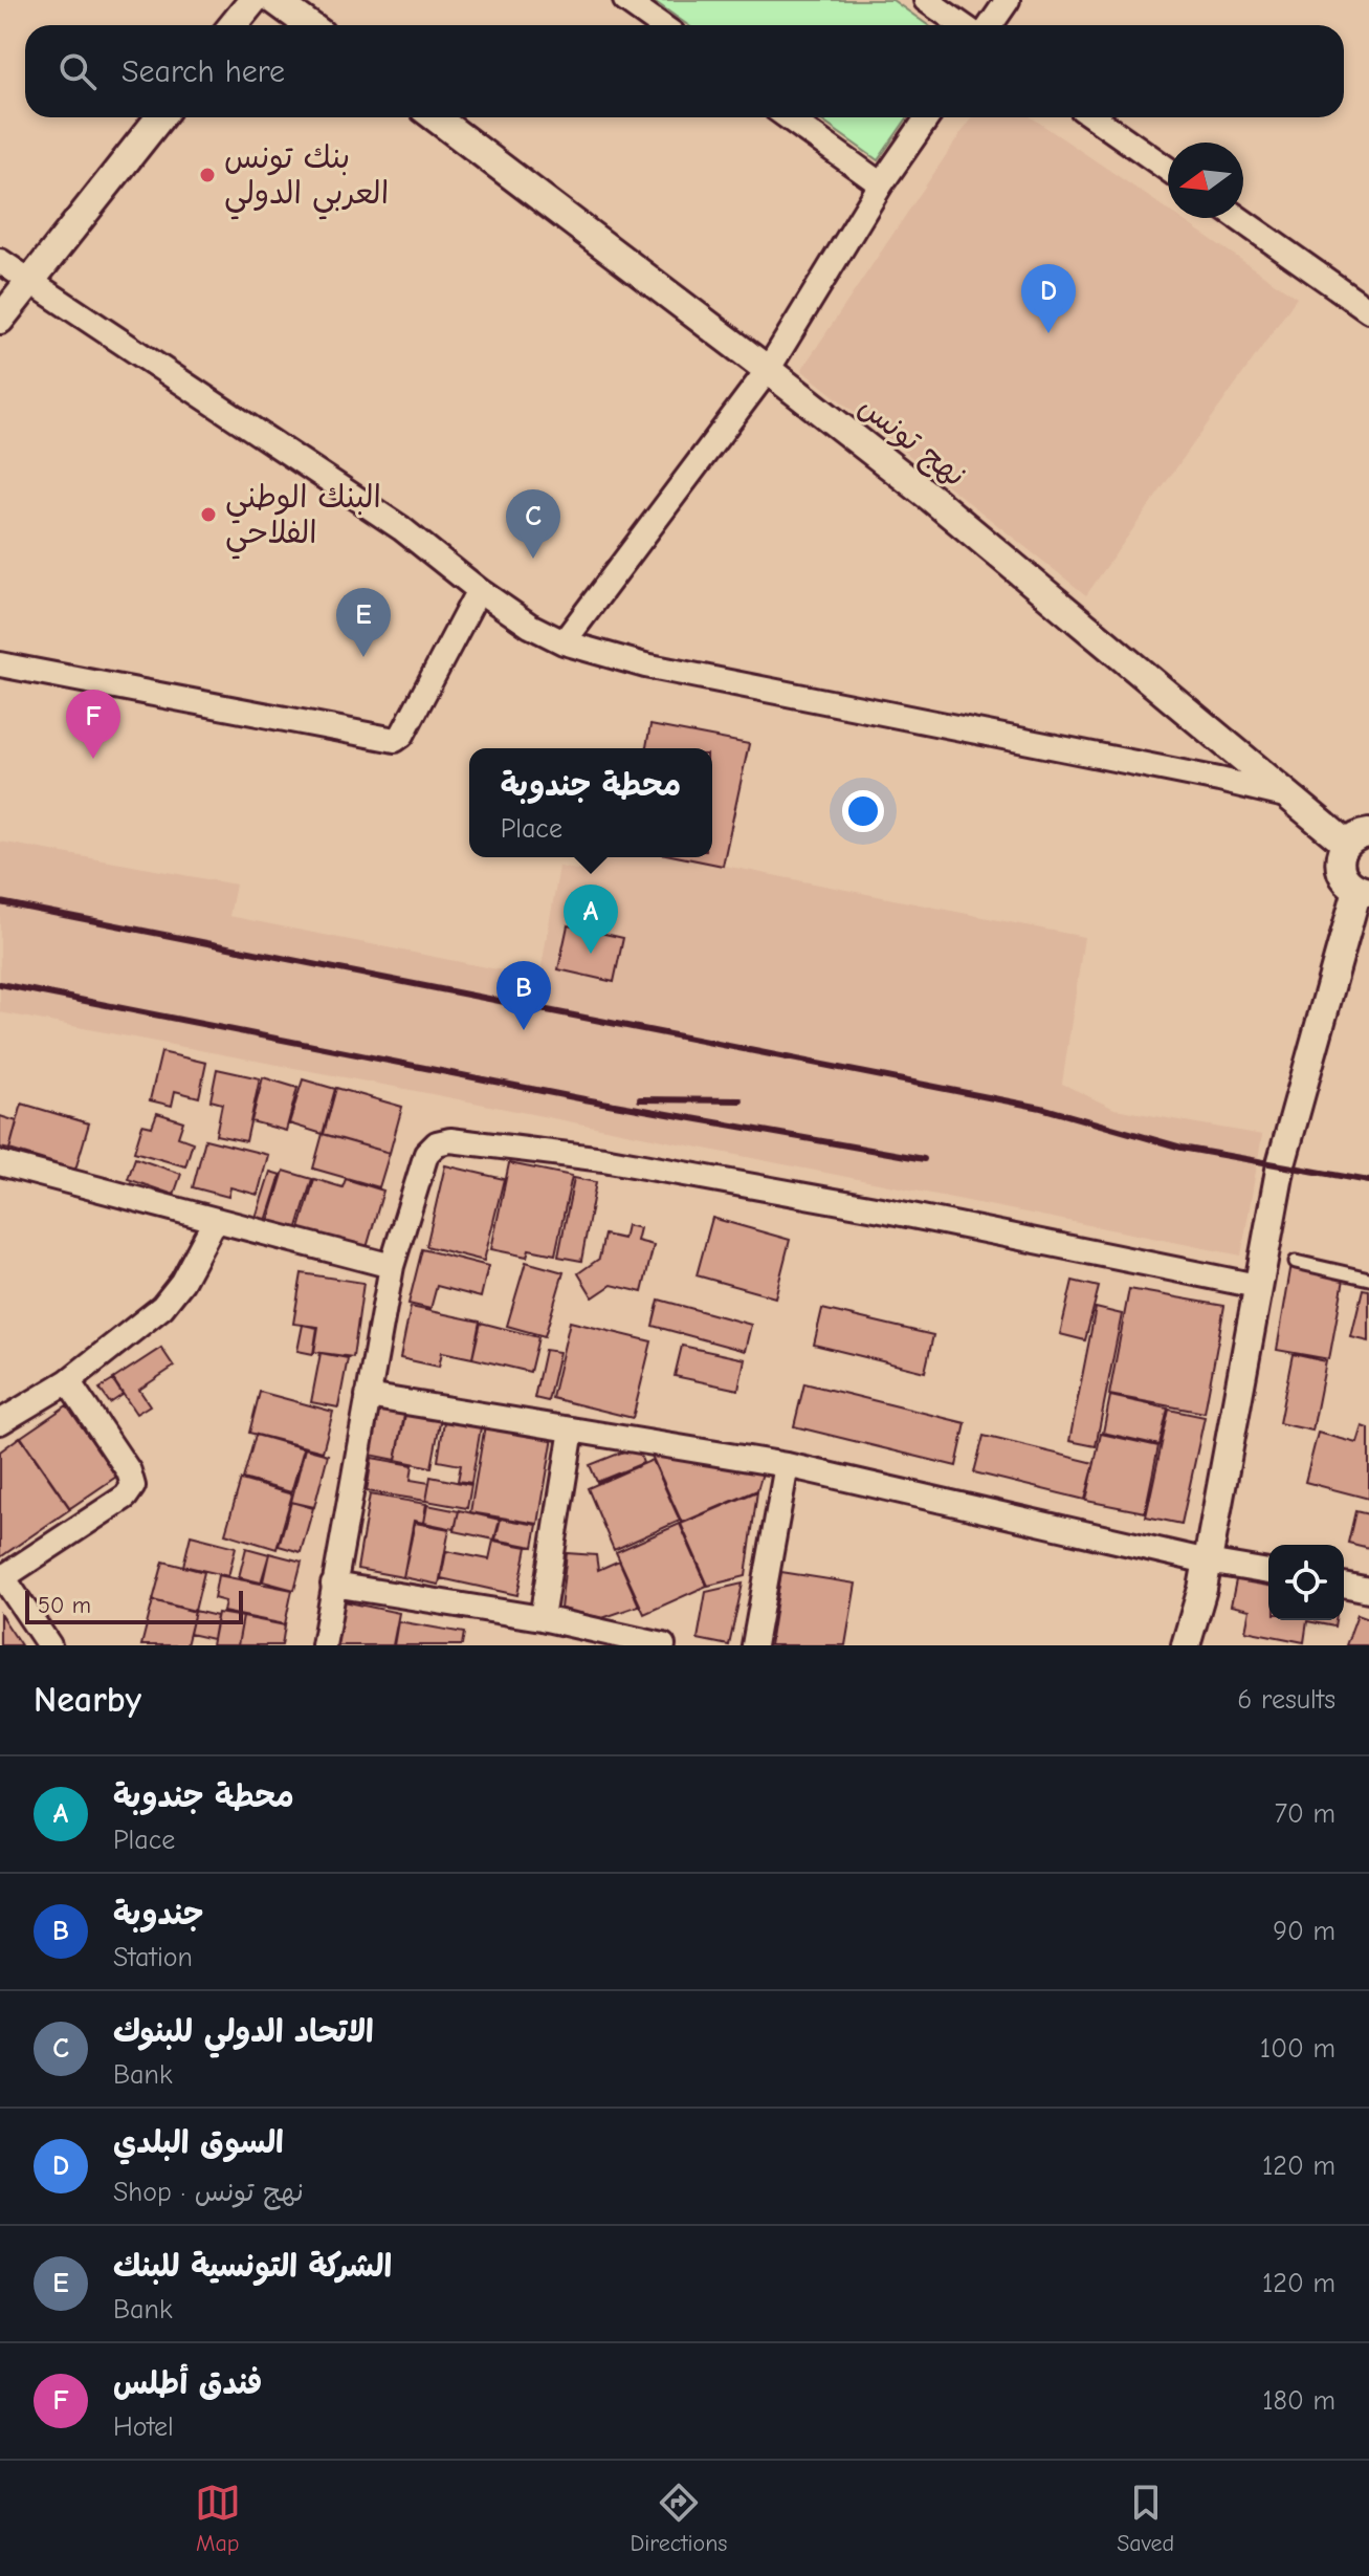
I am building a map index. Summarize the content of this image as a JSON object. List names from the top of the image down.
{
  "streets": {
    "street": ["نهج تونس"]
  },
  "places": ["بنك تونس العربي الدولي", "البنك الوطني الفلاحي"],
  "scale_bar": "50 m",
  "north": "left",
  "page": {
    "search": "Search here",
    "pins": [
      "D",
      "C",
      "E",
      "F",
      "A",
      "B"
    ],
    "popup": ["محطة جندوبة", "Place"],
    "scale": "50 m",
    "heading": ["Nearby", "6 results"],
    "list": [
      {
        "mark": "A",
        "name": "محطة جندوبة",
        "note": "Place",
        "value": "70 m"
      },
      {
        "mark": "B",
        "name": "جندوبة",
        "note": "Station",
        "value": "90 m"
      },
      {
        "mark": "C",
        "name": "الاتحاد الدولي للبنوك",
        "note": "Bank",
        "value": "100 m"
      },
      {
        "mark": "D",
        "name": "السوق البلدي",
        "note": "Shop · نهج تونس",
        "value": "120 m"
      },
      {
        "mark": "E",
        "name": "الشركة التونسية للبنك",
        "note": "Bank",
        "value": "120 m"
      },
      {
        "mark": "F",
        "name": "فندق أطلس",
        "note": "Hotel",
        "value": "180 m"
      }
    ],
    "nav": ["Map", "Directions", "Saved"]
  }
}
